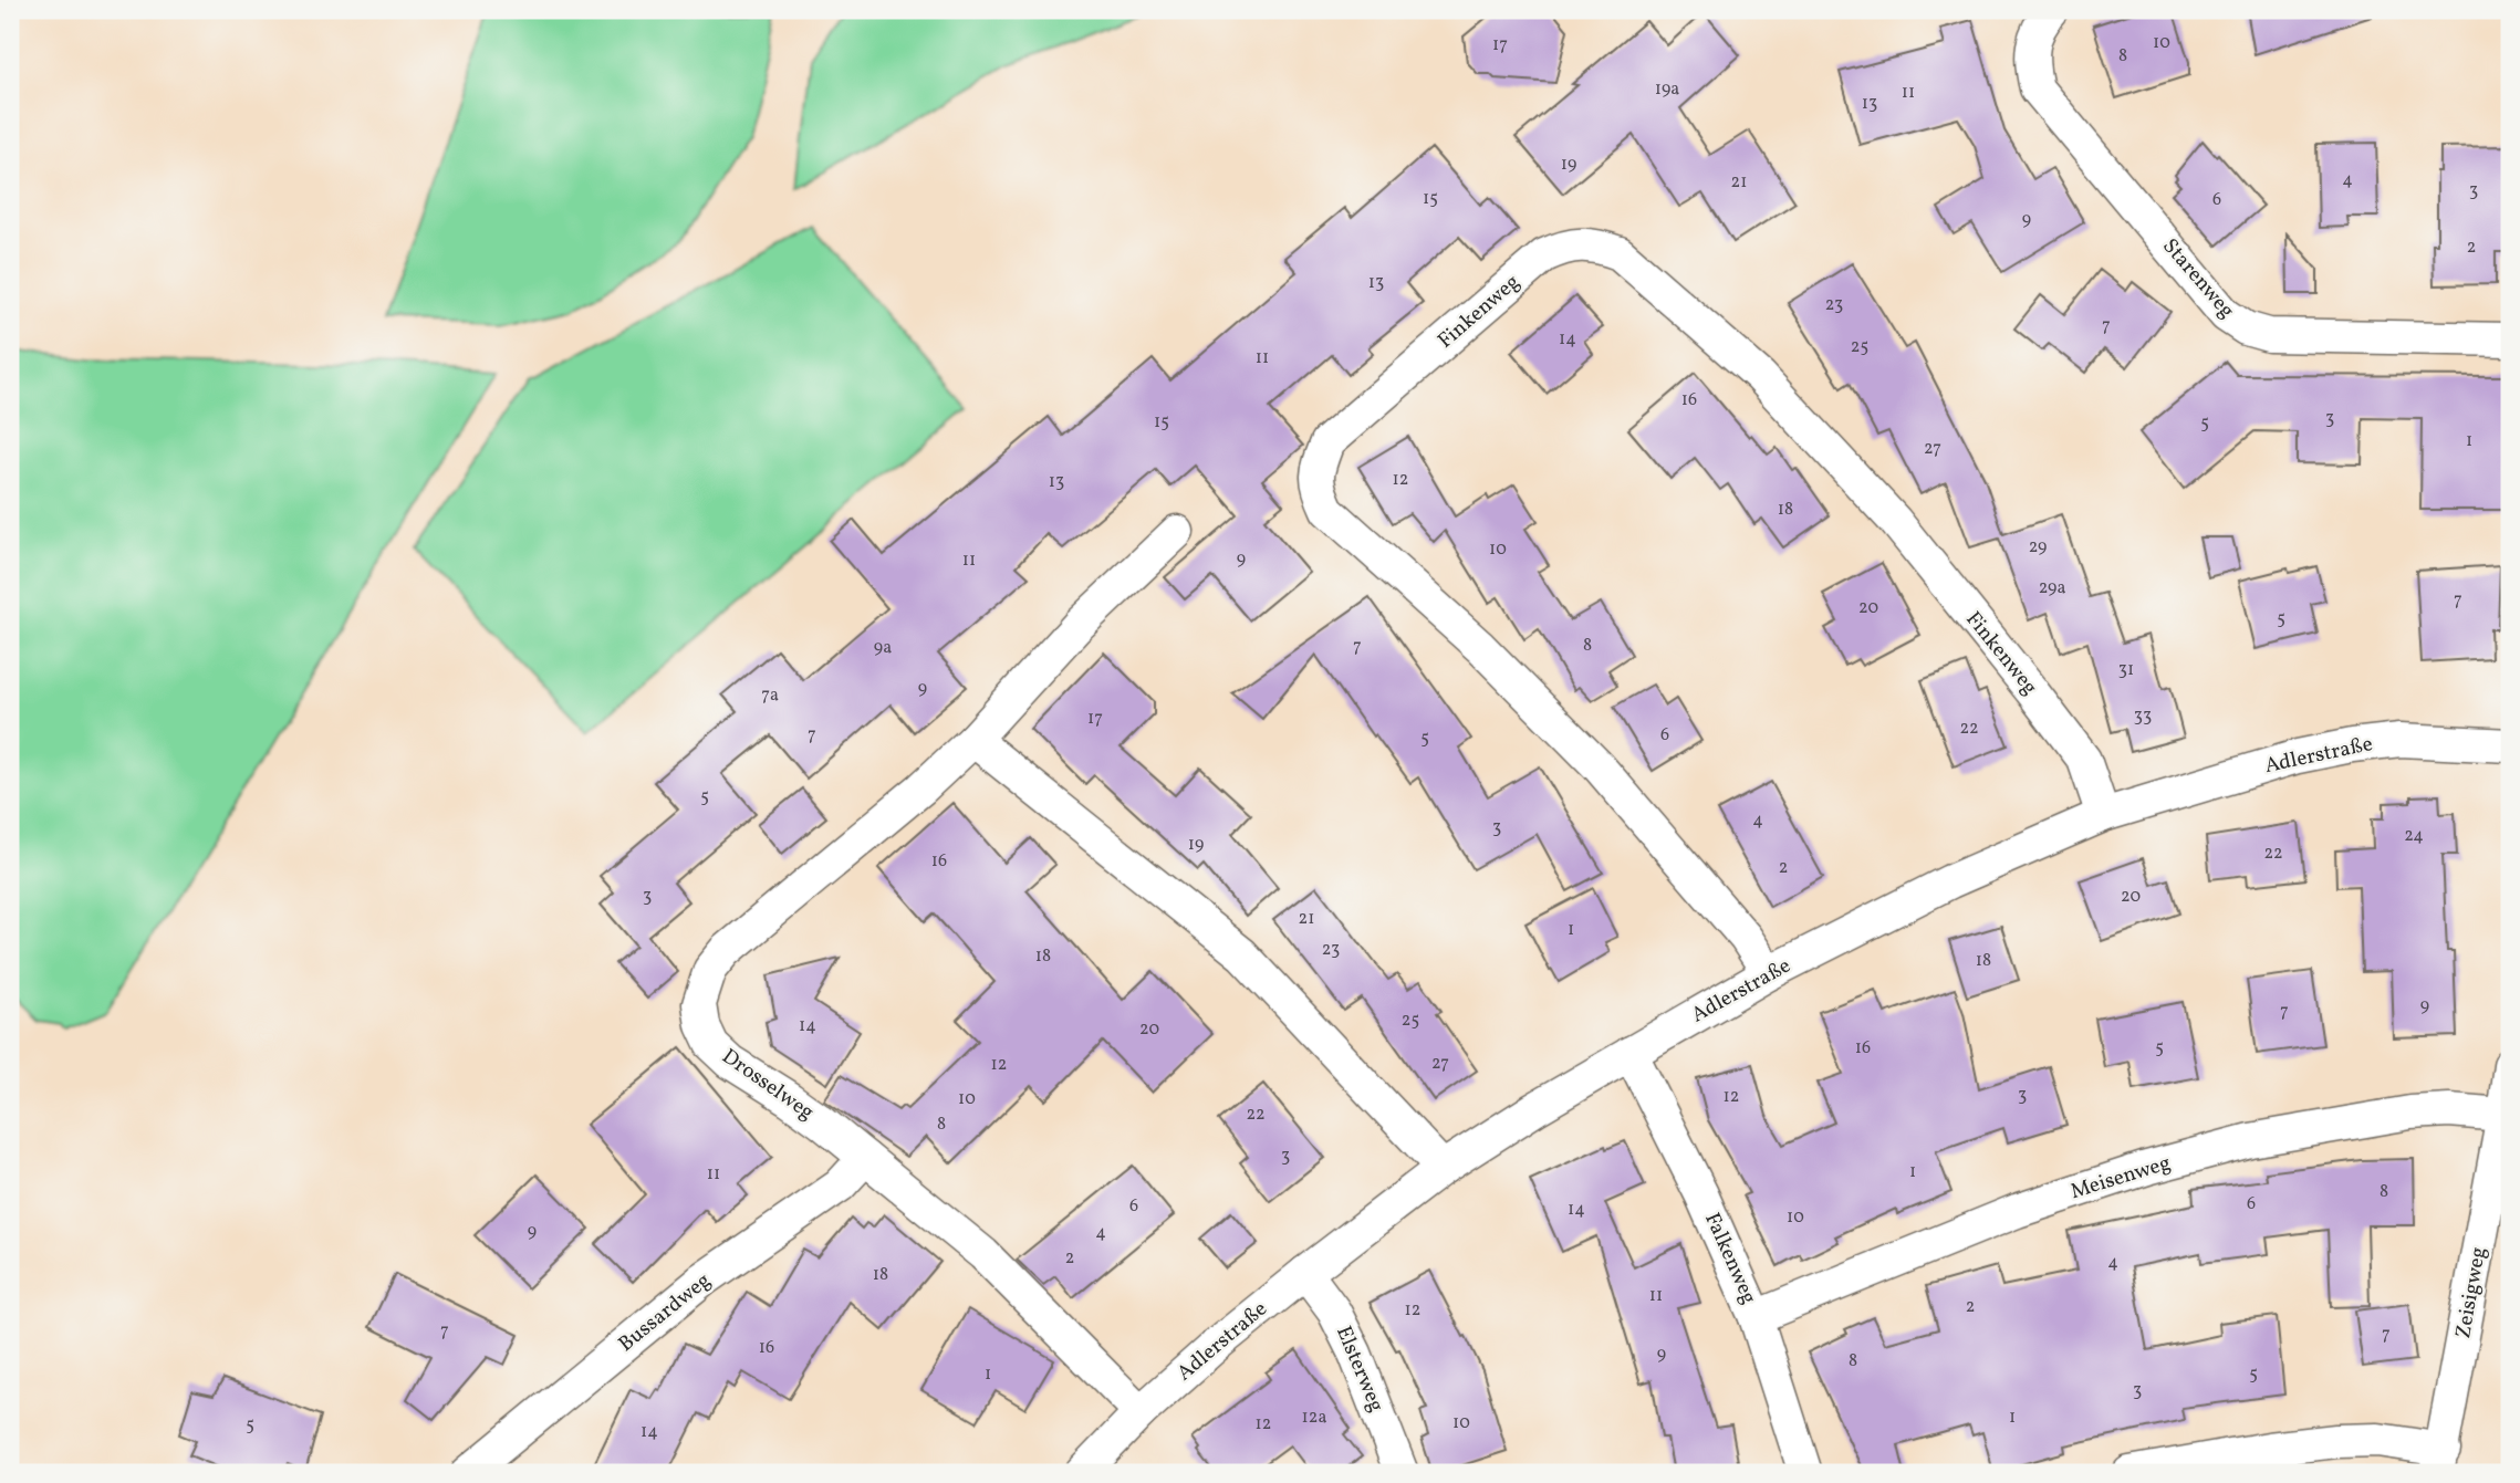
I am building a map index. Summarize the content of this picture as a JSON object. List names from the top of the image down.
{
  "streets": {
    "street": [
      "Starenweg",
      "Finkenweg",
      "Adlerstraße",
      "Drosselweg",
      "Meisenweg",
      "Falkenweg",
      "Zeisigweg",
      "Bussardweg",
      "Elsterweg"
    ]
  },
  "crossings": [
    ["Finkenweg", "Adlerstraße"],
    ["Adlerstraße", "Drosselweg"],
    ["Adlerstraße", "Falkenweg"],
    ["Adlerstraße", "Elsterweg"],
    ["Drosselweg", "Bussardweg"],
    ["Meisenweg", "Falkenweg"],
    ["Meisenweg", "Zeisigweg"]
  ],
  "house_numbers": [
    "10",
    "17",
    "8",
    "19a",
    "11",
    "13",
    "19",
    "4",
    "21",
    "3",
    "15",
    "6",
    "9",
    "2",
    "13",
    "23",
    "7",
    "14",
    "25",
    "11",
    "16",
    "3",
    "15",
    "5",
    "1",
    "27",
    "12",
    "13",
    "18",
    "29",
    "10",
    "9",
    "11",
    "29a",
    "7",
    "20",
    "5",
    "8",
    "7",
    "9a",
    "31",
    "9",
    "7a",
    "33",
    "17",
    "22",
    "7",
    "6",
    "5",
    "5",
    "4",
    "3",
    "24",
    "19",
    "22",
    "16",
    "2",
    "3",
    "20",
    "21",
    "1",
    "23",
    "18",
    "18",
    "9",
    "7",
    "25",
    "14",
    "20",
    "16",
    "5",
    "27",
    "12",
    "3",
    "12",
    "10",
    "22",
    "8",
    "3",
    "1",
    "11",
    "8",
    "6",
    "6",
    "14",
    "10",
    "9",
    "4",
    "2",
    "4",
    "18",
    "11",
    "2",
    "12",
    "7",
    "7",
    "16",
    "9",
    "8",
    "1",
    "5",
    "3",
    "12a",
    "1",
    "10",
    "12",
    "5",
    "14"
  ]
}
